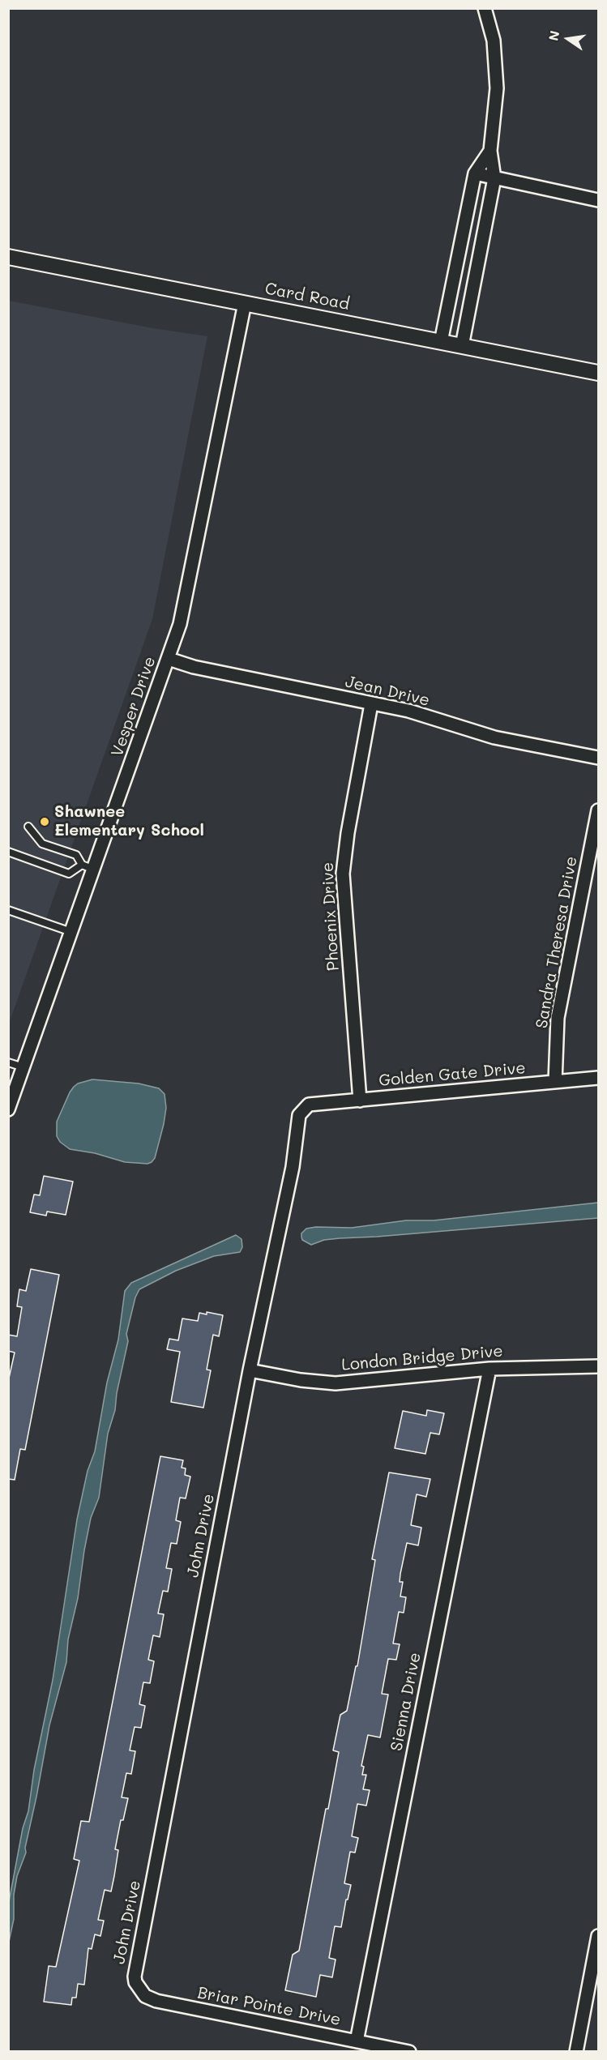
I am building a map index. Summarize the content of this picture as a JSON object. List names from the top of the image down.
{
  "streets": {
    "street": [
      "Card Road",
      "Jean Drive",
      "Vesper Drive",
      "Phoenix Drive",
      "Sandra Theresa Drive",
      "Golden Gate Drive",
      "London Bridge Drive",
      "John Drive",
      "Sienna Drive",
      "Briar Pointe Drive"
    ]
  },
  "crossings": [
    ["Card Road", "Vesper Drive"],
    ["Jean Drive", "Vesper Drive"],
    ["Jean Drive", "Phoenix Drive"],
    ["Phoenix Drive", "Golden Gate Drive"],
    ["Sandra Theresa Drive", "Golden Gate Drive"],
    ["Golden Gate Drive", "John Drive"],
    ["London Bridge Drive", "John Drive"],
    ["London Bridge Drive", "Sienna Drive"],
    ["John Drive", "Briar Pointe Drive"],
    ["Sienna Drive", "Briar Pointe Drive"]
  ],
  "places": ["Shawnee Elementary School"],
  "north": "left"
}
